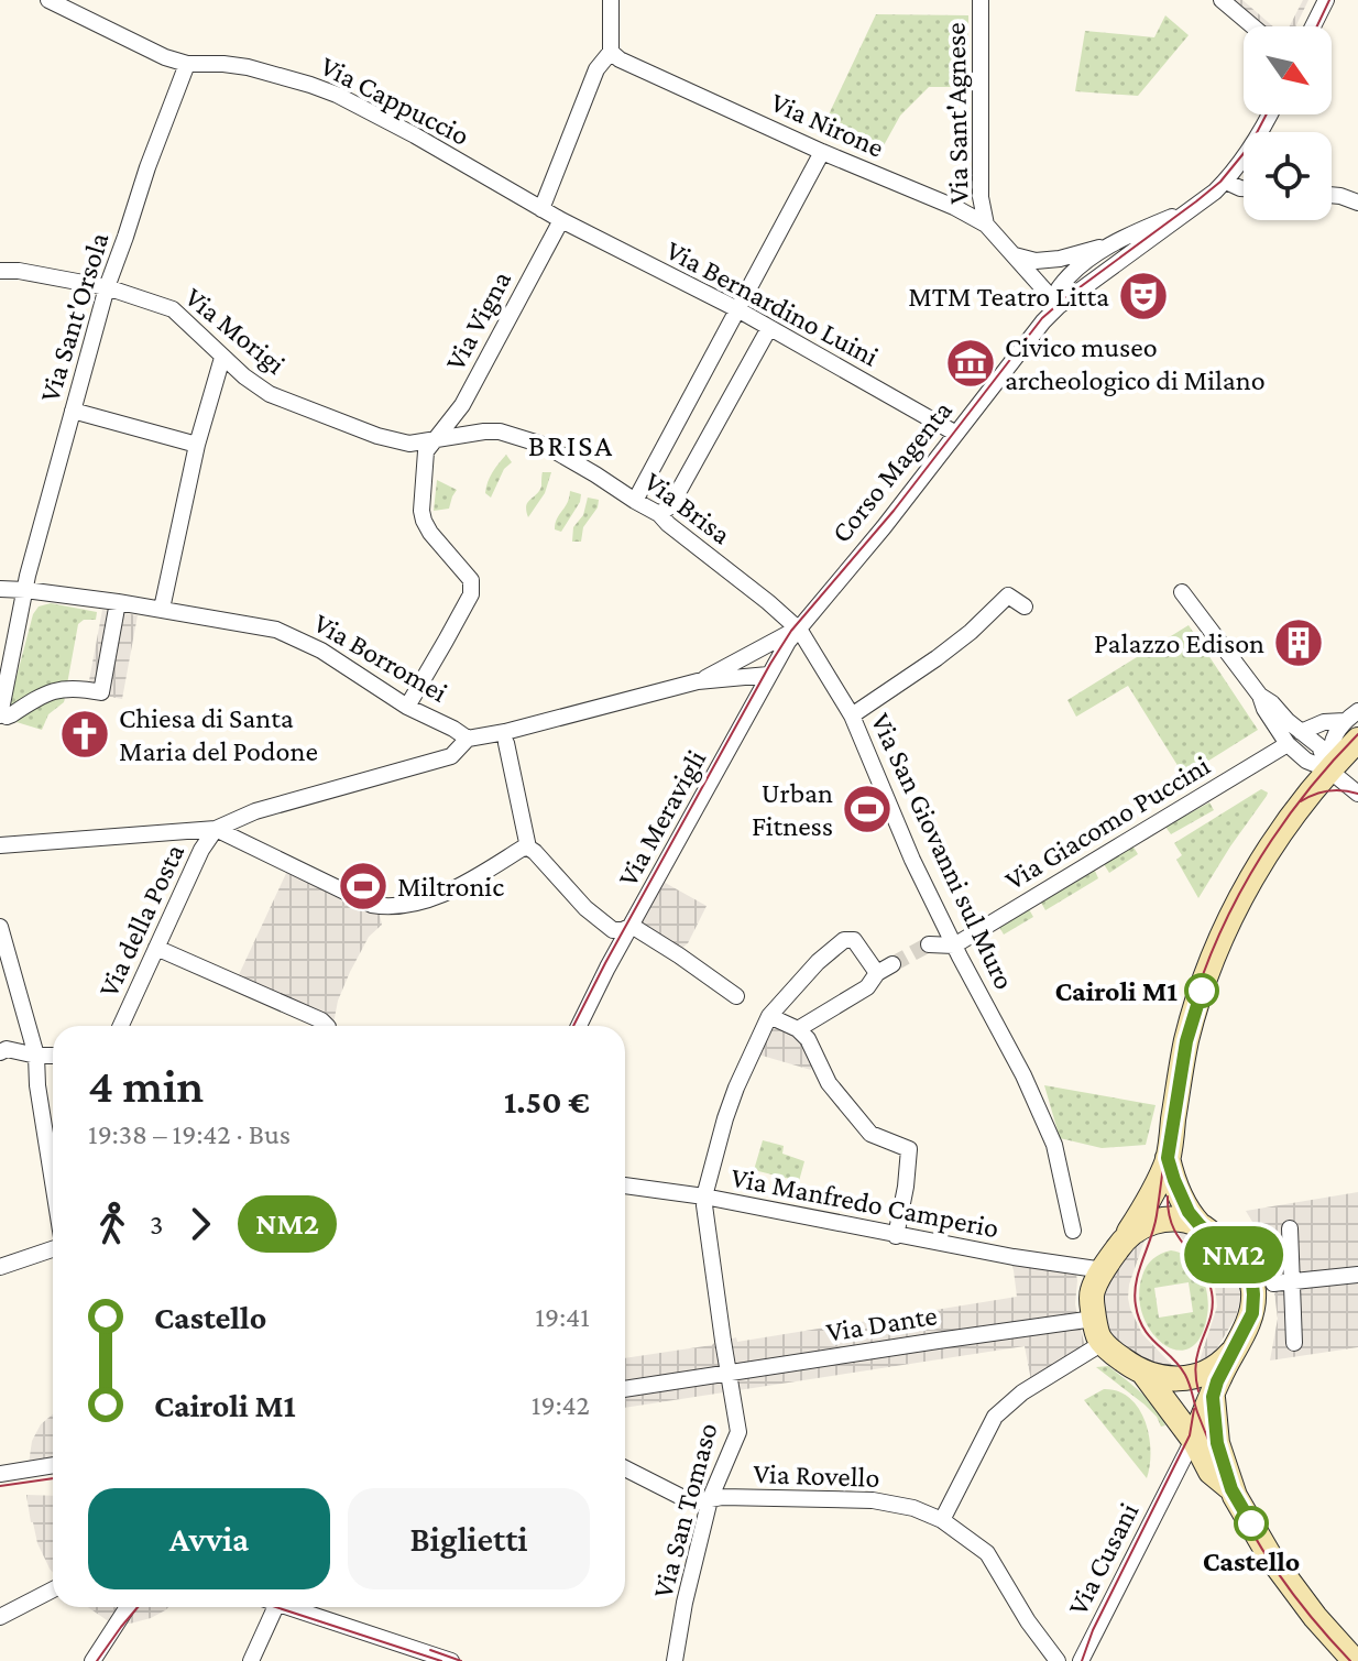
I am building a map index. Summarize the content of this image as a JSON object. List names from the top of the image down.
{
  "streets": {
    "street": [
      "Via Cappuccio",
      "Via Sant'Agnese",
      "Via Nirone",
      "Via Bernardino Luini",
      "Via Sant'Orsola",
      "Via Vigna",
      "Via Morigi",
      "Corso Magenta",
      "Via Brisa",
      "Via Borromei",
      "Via Meravigli",
      "Via Giacomo Puccini",
      "Via San Giovanni sul Muro",
      "Via della Posta",
      "Via Manfredo Camperio",
      "Via Dante",
      "Via Rovello",
      "Via San Tomaso",
      "Via Cusani"
    ]
  },
  "crossings": [
    ["Via Cappuccio", "Via Bernardino Luini"],
    ["Via Cappuccio", "Via Sant'Orsola"],
    ["Via Cappuccio", "Via Vigna"],
    ["Via Sant'Agnese", "Via Nirone"],
    ["Via Nirone", "Corso Magenta"],
    ["Via Bernardino Luini", "Via Vigna"],
    ["Via Bernardino Luini", "Corso Magenta"],
    ["Via Sant'Orsola", "Via Morigi"],
    ["Via Sant'Orsola", "Via Borromei"],
    ["Via Vigna", "Via Morigi"],
    ["Via Vigna", "Via Brisa"],
    ["Via Morigi", "Via Brisa"],
    ["Corso Magenta", "Via Brisa"],
    ["Corso Magenta", "Via Meravigli"],
    ["Corso Magenta", "Via San Giovanni sul Muro"],
    ["Via Brisa", "Via Meravigli"],
    ["Via Brisa", "Via San Giovanni sul Muro"],
    ["Via Meravigli", "Via San Giovanni sul Muro"],
    ["Via Giacomo Puccini", "Via San Giovanni sul Muro"],
    ["Via Manfredo Camperio", "Via Dante"],
    ["Via Dante", "Via San Tomaso"],
    ["Via Rovello", "Via San Tomaso"]
  ],
  "districts": ["BRISA"],
  "places": {
    "theatre": ["MTM Teatro Litta"],
    "museum": ["Civico museo archeologico di Milano"],
    "building": ["Palazzo Edison"],
    "church": ["Chiesa di Santa Maria del Podone"],
    "sports": ["Urban Fitness", "Miltronic"],
    "other": ["Cairoli M1", "Castello"]
  },
  "lines": ["bus line NM2"],
  "north": "bottom right",
  "page": {
    "on_map": "NM2",
    "heading": ["4 min", "19:38 – 19:42 · Bus", "1.50 €"],
    "legs": ["3", "NM2"],
    "list": [
      {
        "name": "Castello",
        "value": "19:41"
      },
      {
        "name": "Cairoli M1",
        "value": "19:42"
      }
    ],
    "buttons": ["Avvia", "Biglietti"]
  }
}
